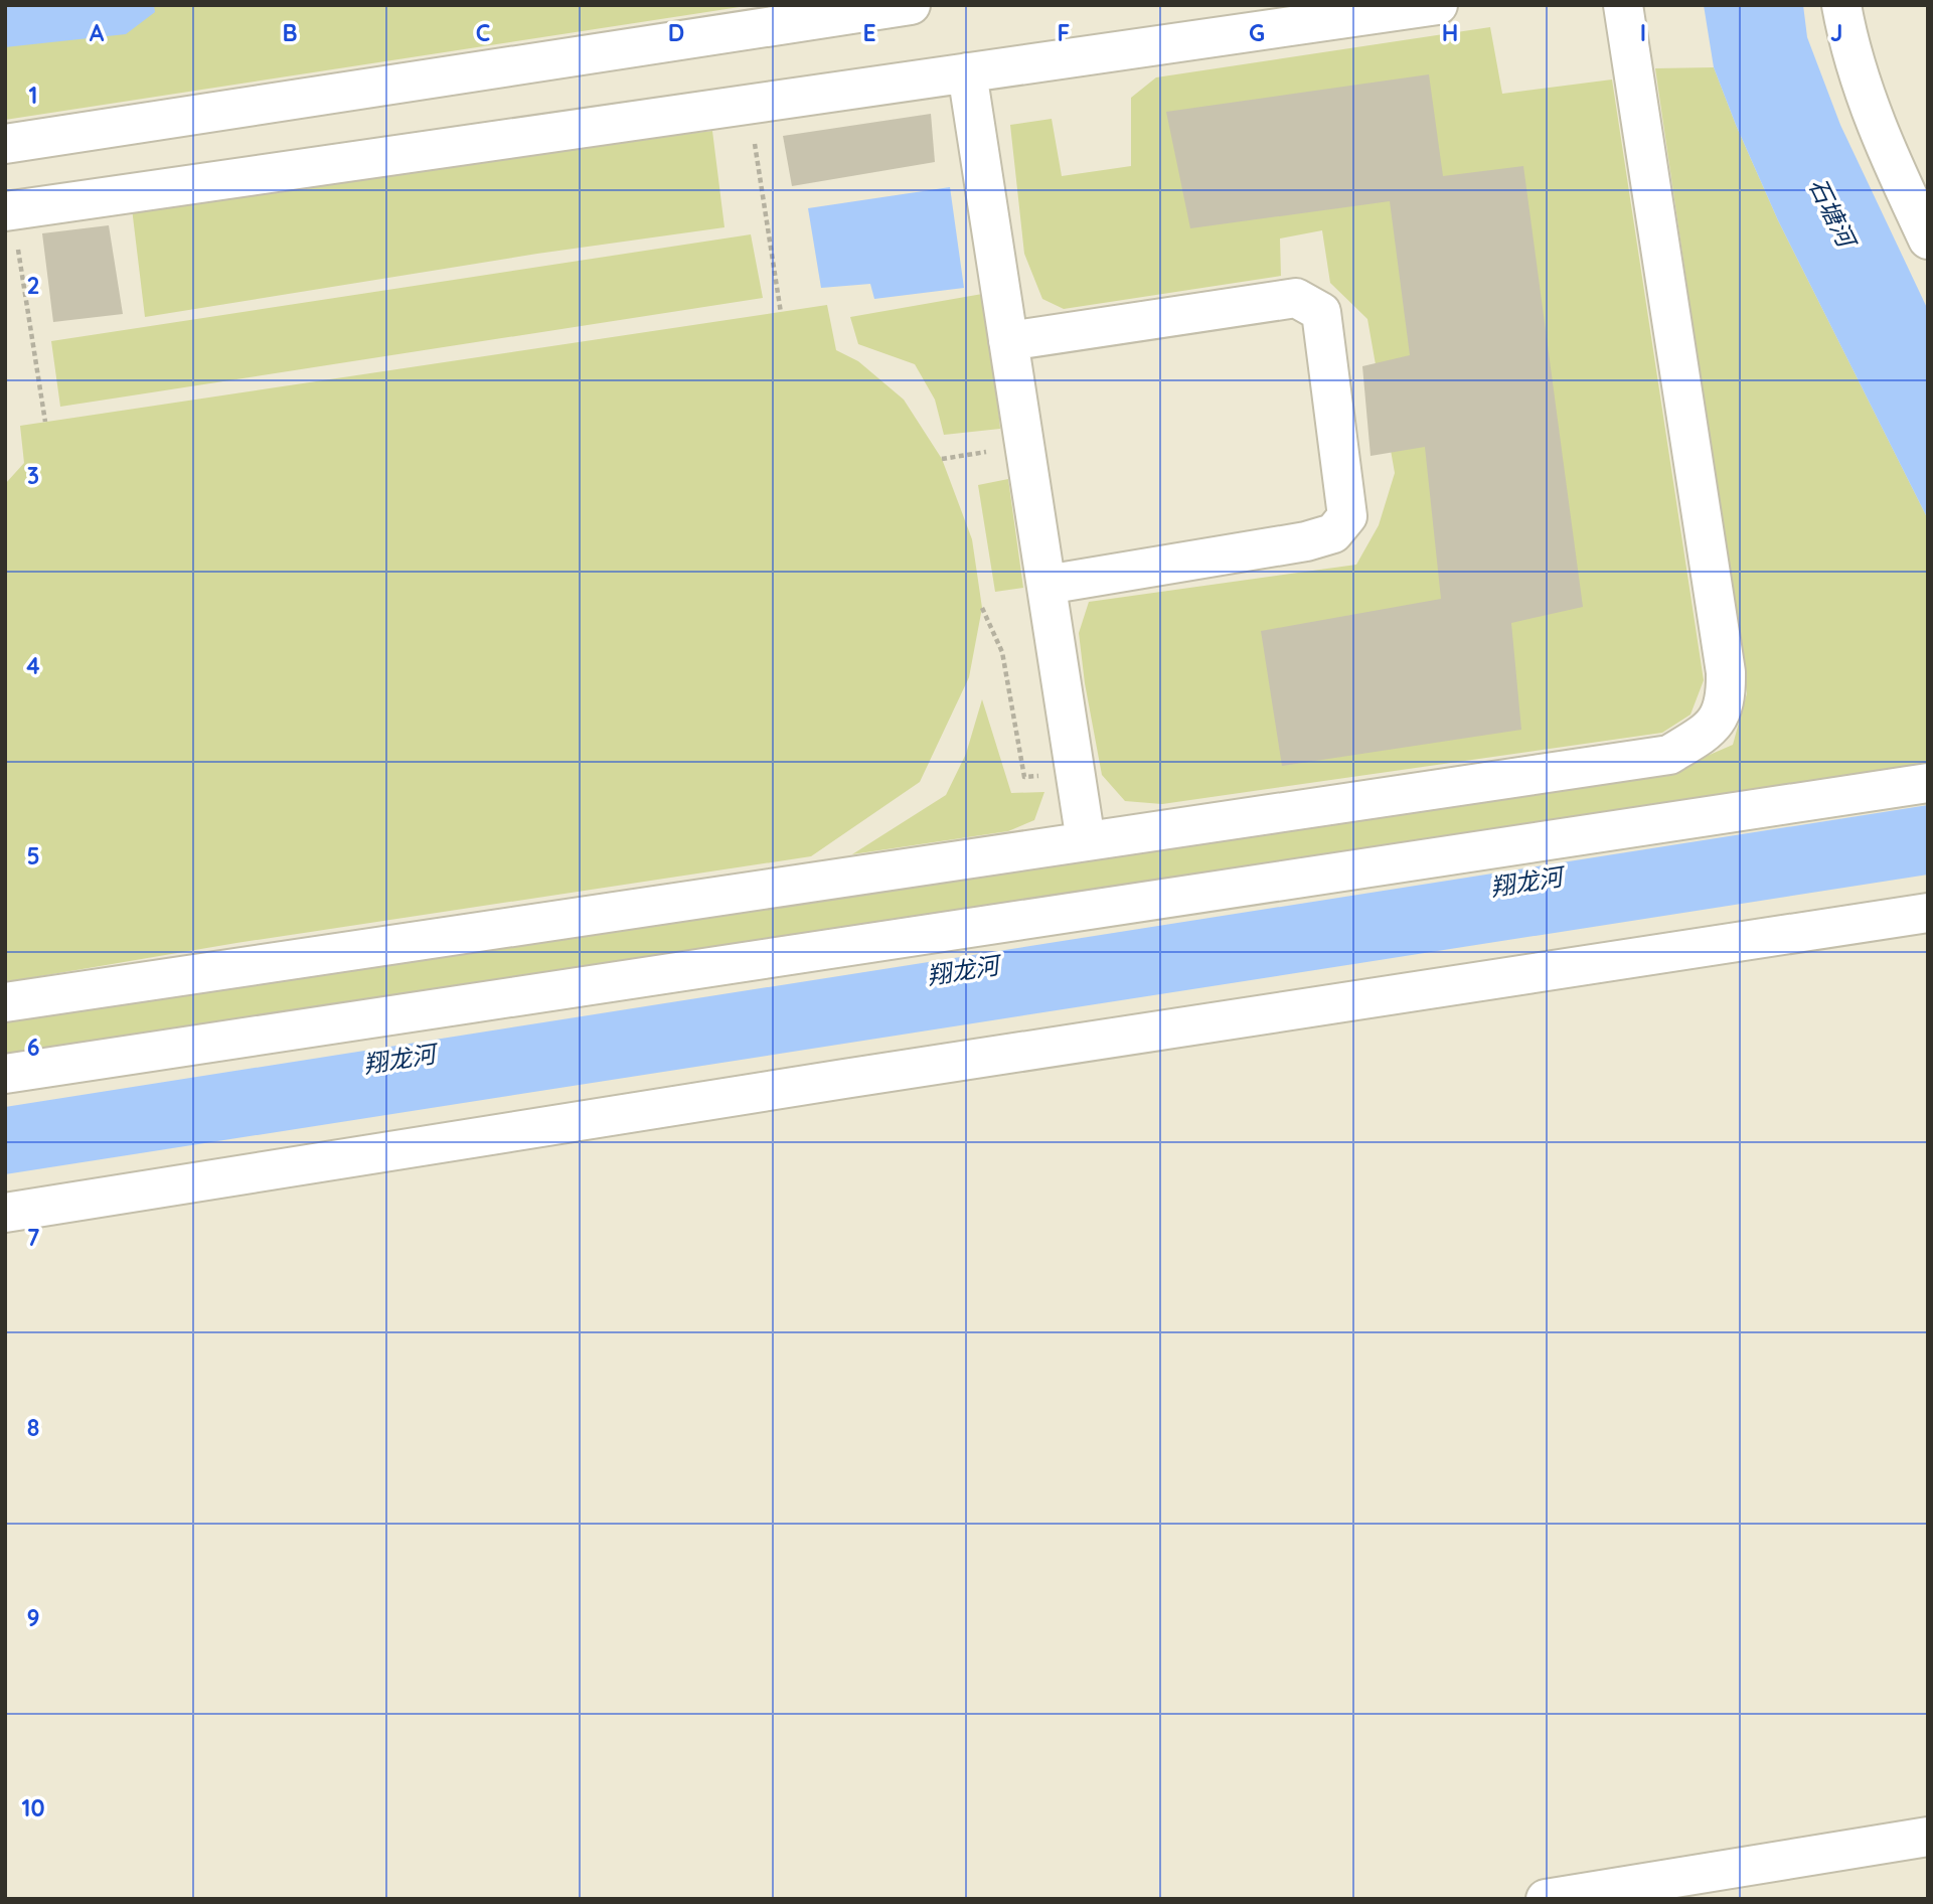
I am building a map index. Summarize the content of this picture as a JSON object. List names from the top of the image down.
{
  "water": ["石塘河", "翔龙河"],
  "grid": {
    "columns": [
      "A",
      "B",
      "C",
      "D",
      "E",
      "F",
      "G",
      "H",
      "I",
      "J"
    ],
    "rows": [
      "1",
      "2",
      "3",
      "4",
      "5",
      "6",
      "7",
      "8",
      "9",
      "10"
    ]
  }
}
